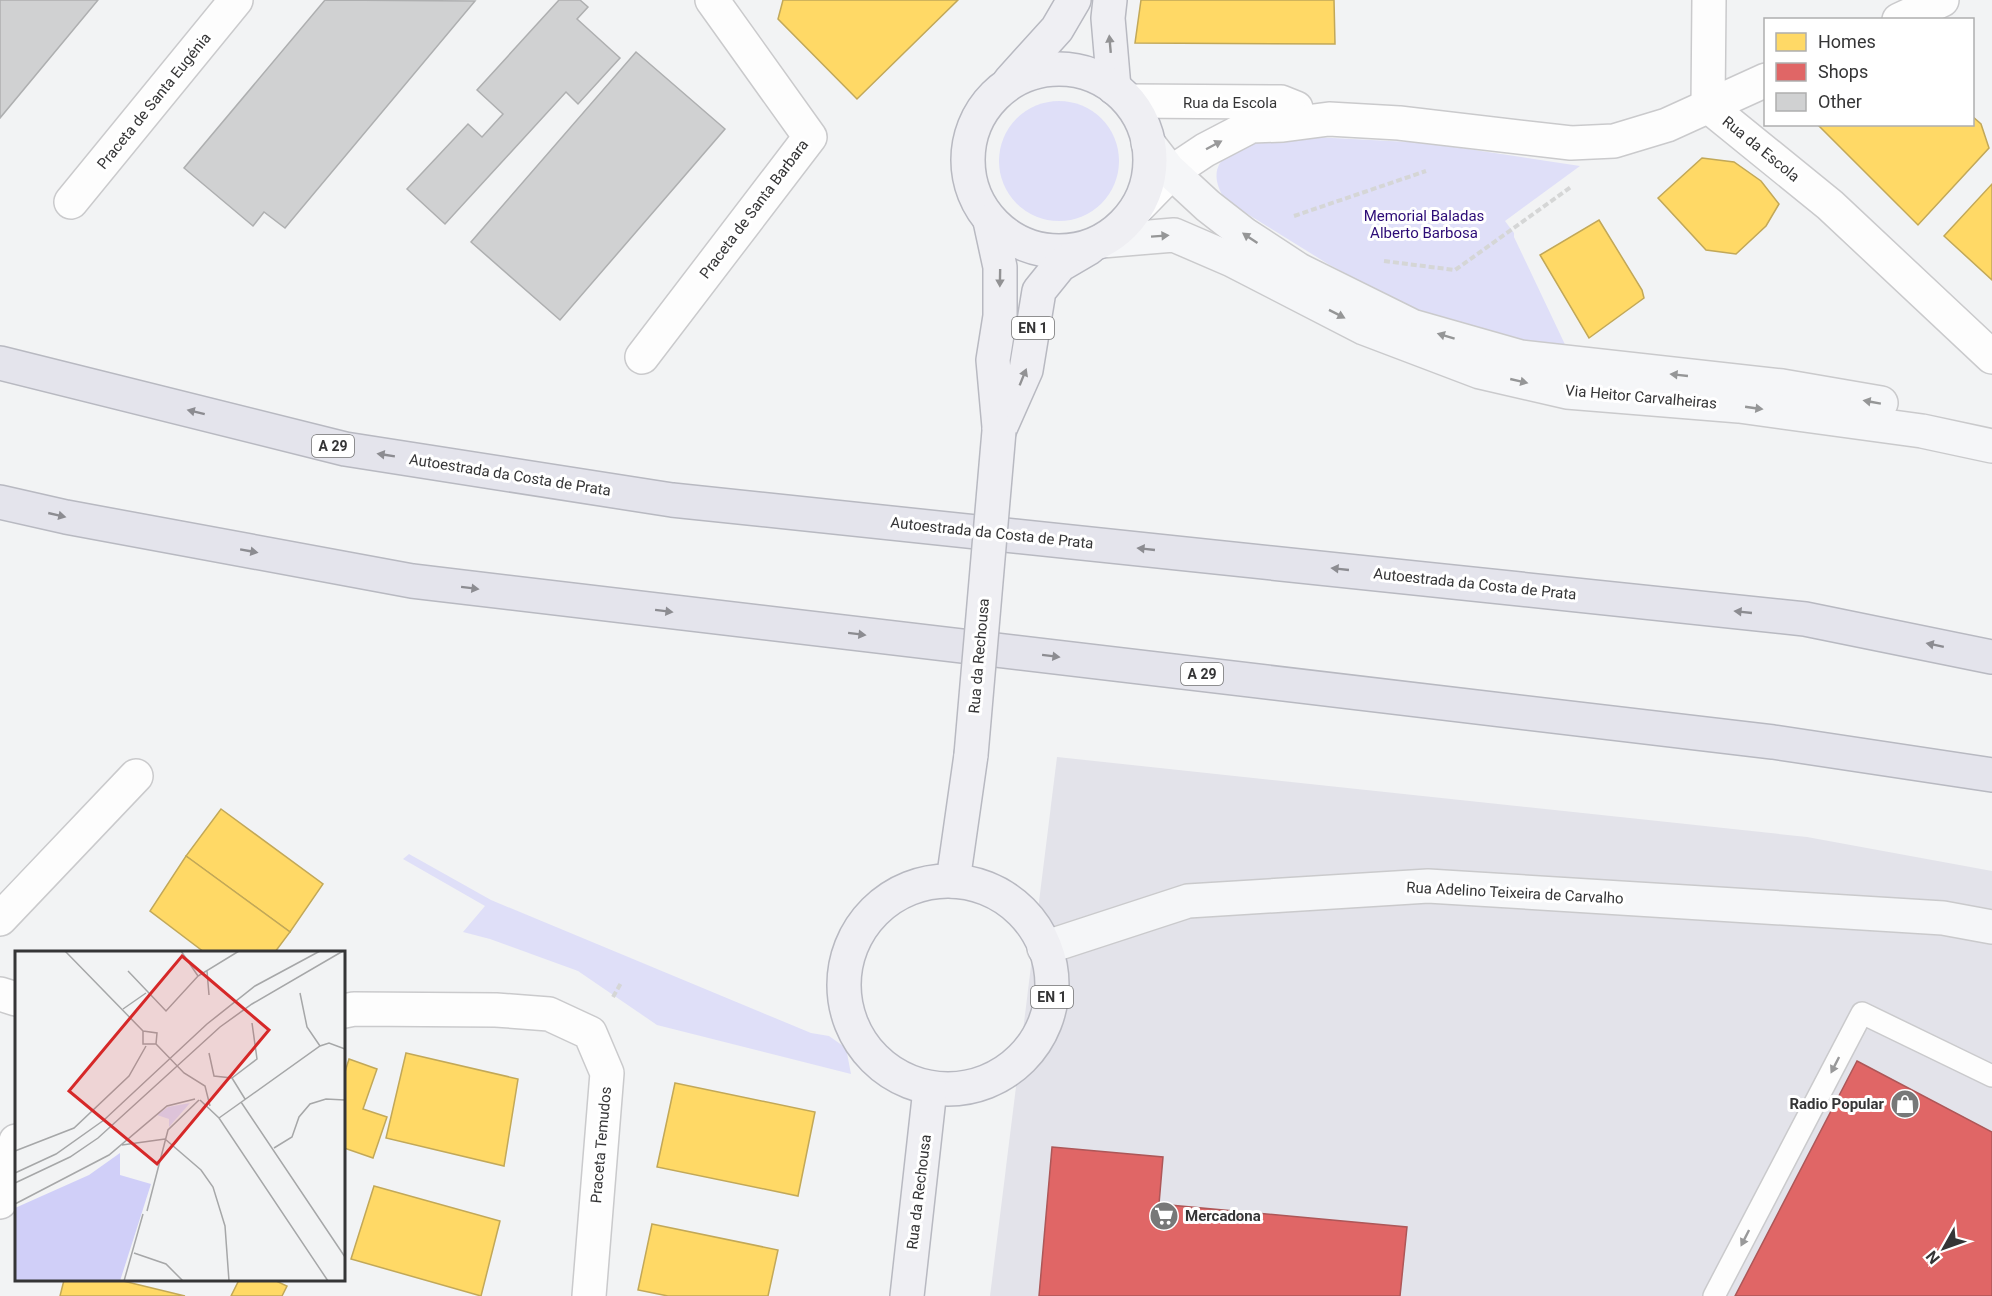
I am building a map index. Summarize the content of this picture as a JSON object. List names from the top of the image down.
{
  "streets": {
    "highway": ["A 29", "Autoestrada da Costa de Prata"],
    "main road": [
      "EN 1",
      "Via Heitor Carvalheiras",
      "Rua da Rechousa",
      "Rua Adelino Teixeira de Carvalho"
    ],
    "street": [
      "Praceta de Santa Eugénia",
      "Rua da Escola",
      "Praceta de Santa Barbara",
      "Praceta Temudos"
    ]
  },
  "crossings": [
    ["Rua da Escola", "EN 1"],
    ["Rua da Escola", "Via Heitor Carvalheiras"],
    ["Rua da Escola", "Rua da Rechousa"],
    ["EN 1", "Via Heitor Carvalheiras"],
    ["EN 1", "Rua da Rechousa"],
    ["EN 1", "Rua Adelino Teixeira de Carvalho"],
    ["Via Heitor Carvalheiras", "Rua da Rechousa"],
    ["Rua da Rechousa", "Rua Adelino Teixeira de Carvalho"]
  ],
  "parks": ["Memorial Baladas Alberto Barbosa"],
  "places": {
    "shop": ["Radio Popular"],
    "supermarket": ["Mercadona"]
  },
  "legend": ["Homes", "Shops", "Other"],
  "north": "bottom left"
}
